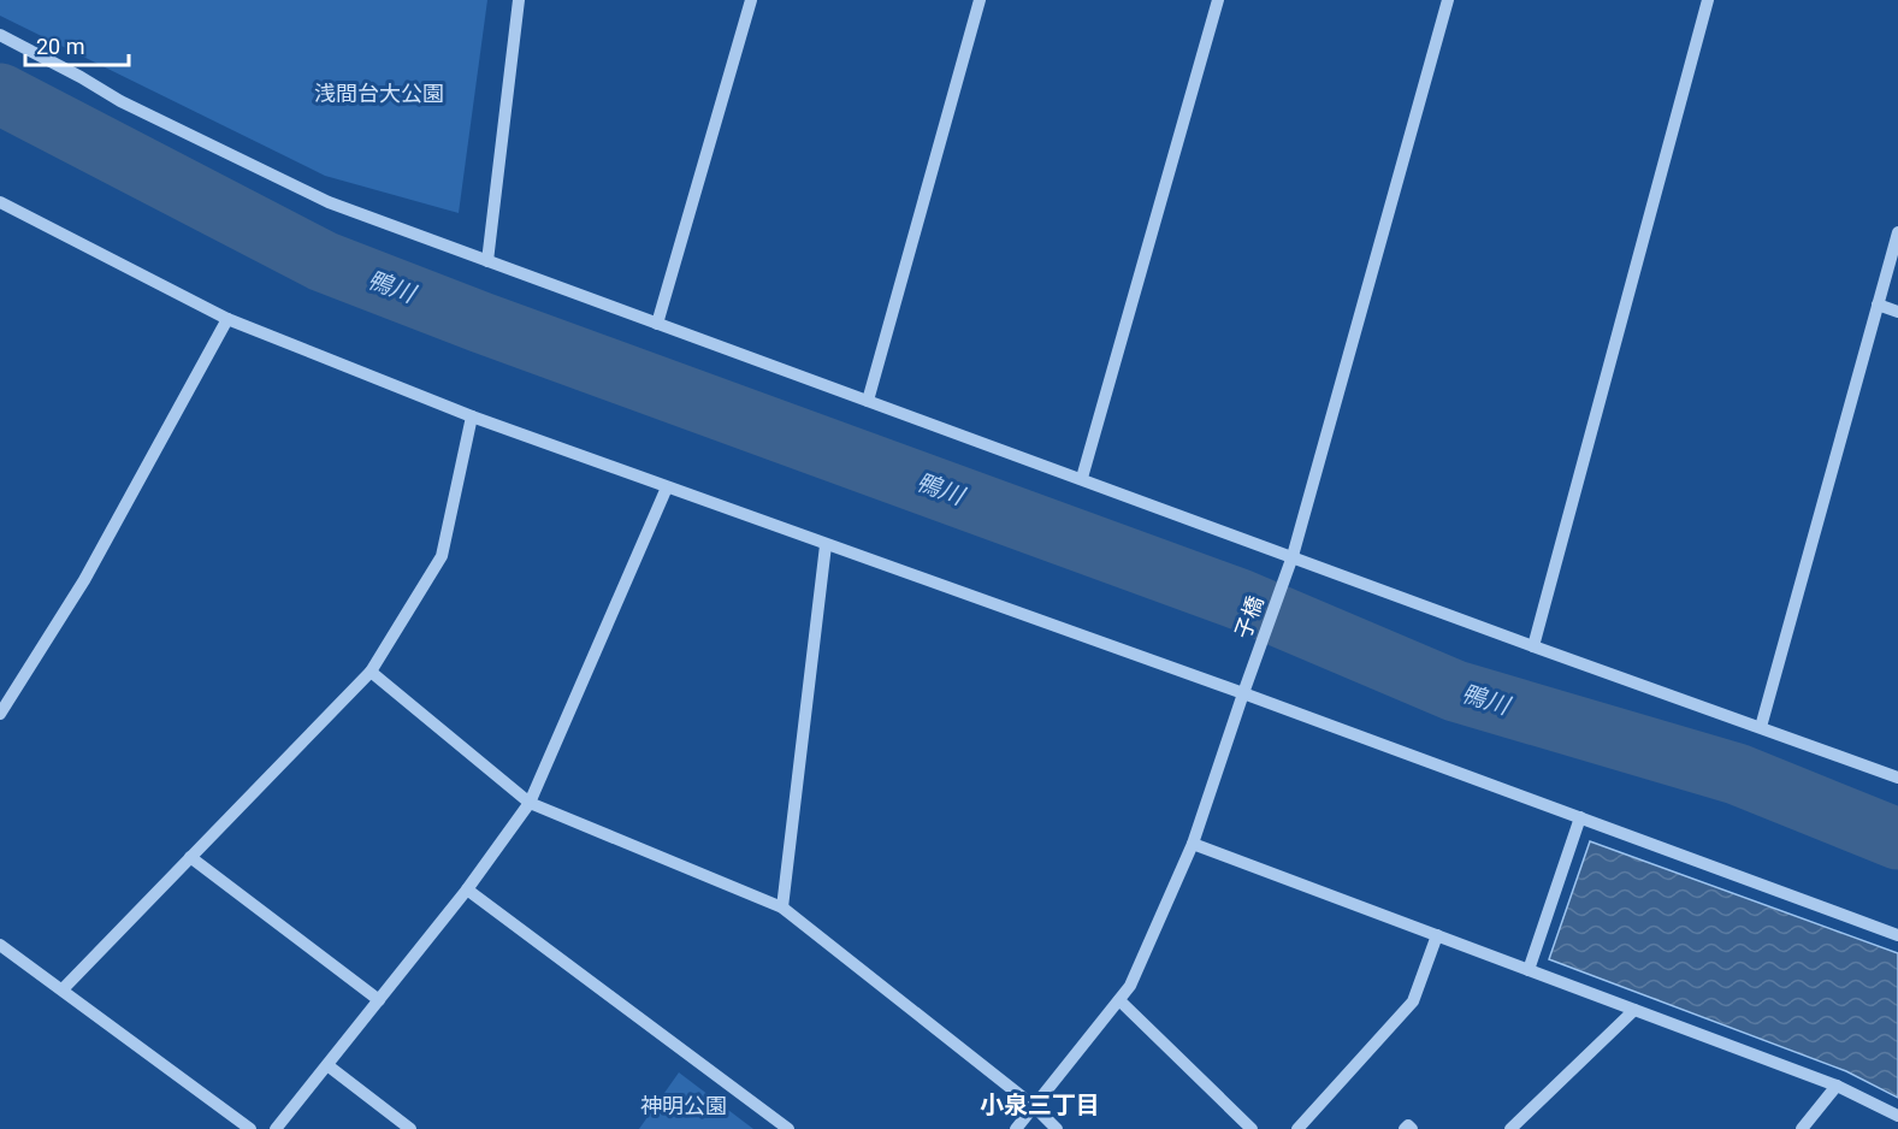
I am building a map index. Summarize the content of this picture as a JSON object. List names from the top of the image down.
{
  "streets": {
    "street": ["子橋"]
  },
  "districts": ["小泉三丁目"],
  "water": ["鴨川"],
  "parks": ["浅間台大公園", "神明公園"],
  "scale_bar": "20 m"
}
